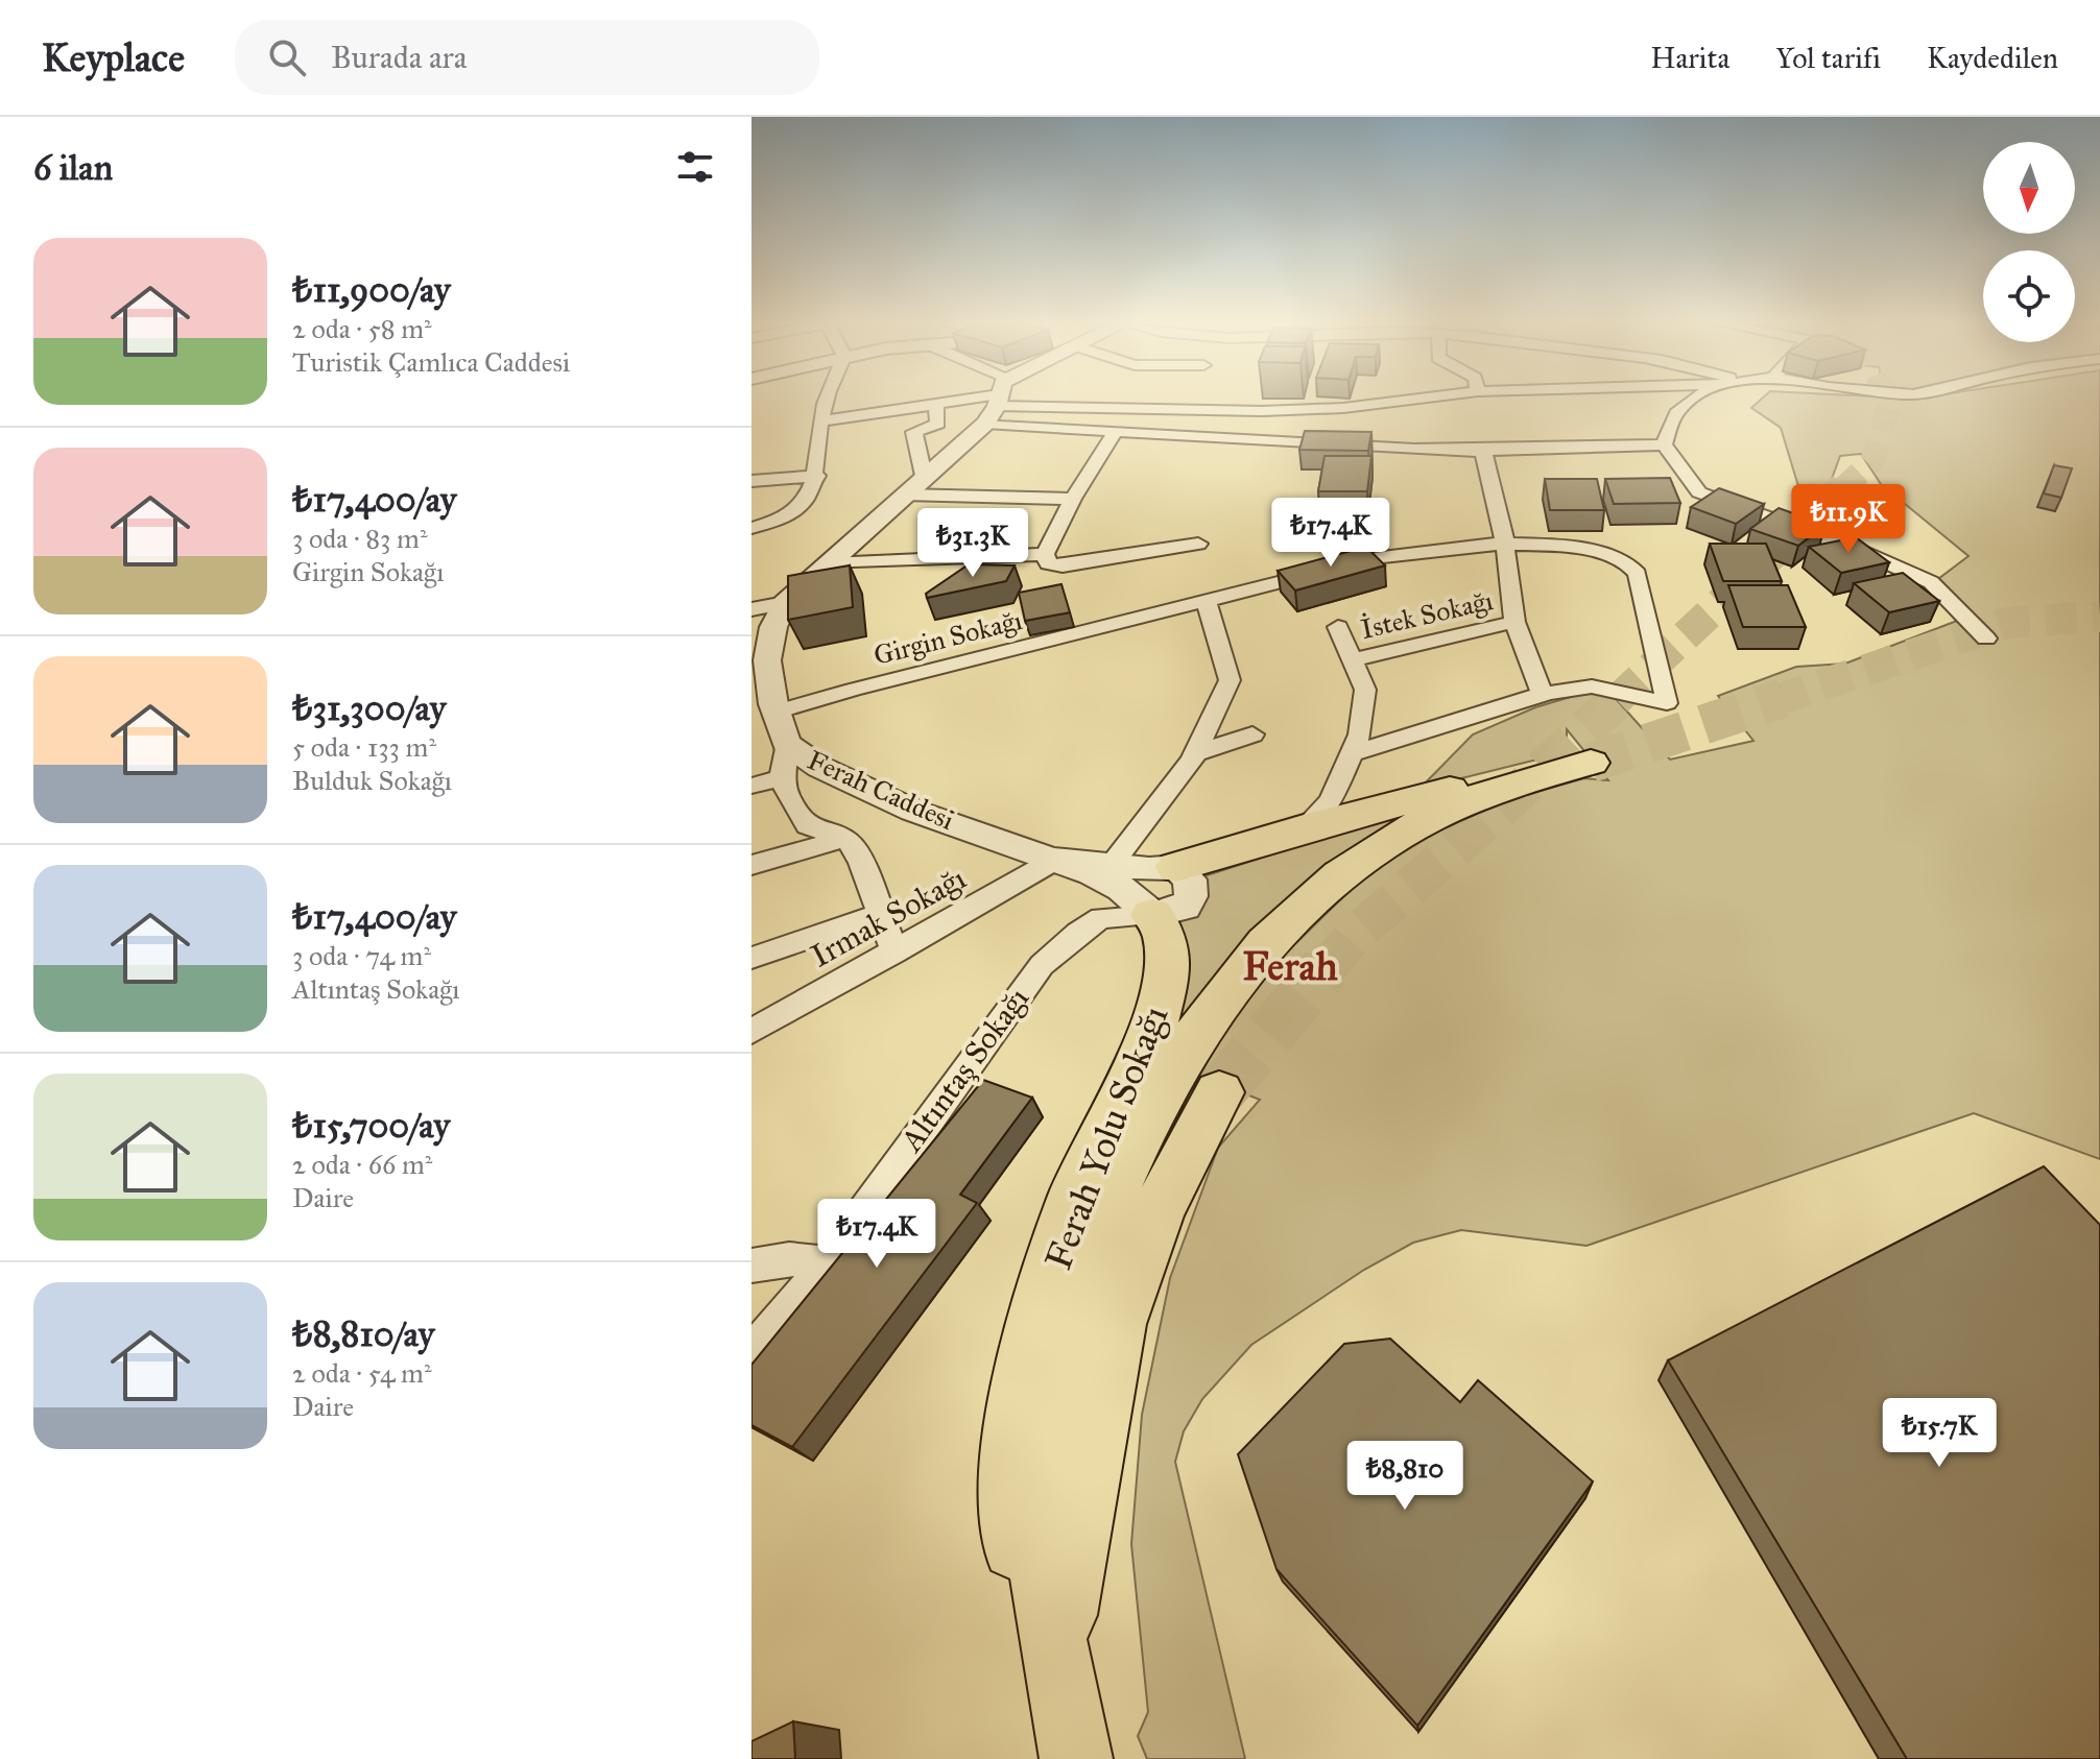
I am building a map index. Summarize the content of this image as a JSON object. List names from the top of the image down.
{
  "streets": {
    "main road": ["Ferah Yolu Sokağı"],
    "street": [
      "İstek Sokağı",
      "Girgin Sokağı",
      "Ferah Caddesi",
      "Irmak Sokağı",
      "Altıntaş Sokağı"
    ]
  },
  "crossings": [
    ["Girgin Sokağı", "Ferah Caddesi"],
    ["Ferah Caddesi", "Irmak Sokağı"],
    ["Ferah Caddesi", "Altıntaş Sokağı"],
    ["Ferah Caddesi", "Ferah Yolu Sokağı"],
    ["Altıntaş Sokağı", "Ferah Yolu Sokağı"]
  ],
  "districts": ["Ferah"],
  "north": "bottom",
  "page": {
    "header": "Keyplace",
    "search": "Burada ara",
    "nav": ["Harita", "Yol tarifi", "Kaydedilen"],
    "heading": "6 ilan",
    "list": [
      {
        "name": "₺11,900/ay",
        "note": "2 oda · 58 m² · Turistik Çamlıca Caddesi"
      },
      {
        "name": "₺17,400/ay",
        "note": "3 oda · 83 m² · Girgin Sokağı"
      },
      {
        "name": "₺31,300/ay",
        "note": "5 oda · 133 m² · Bulduk Sokağı"
      },
      {
        "name": "₺17,400/ay",
        "note": "3 oda · 74 m² · Altıntaş Sokağı"
      },
      {
        "name": "₺15,700/ay",
        "note": "2 oda · 66 m² · Daire"
      },
      {
        "name": "₺8,810/ay",
        "note": "2 oda · 54 m² · Daire"
      }
    ],
    "price": [
      "₺11.9K",
      "₺17.4K",
      "₺31.3K",
      "₺17.4K",
      "₺15.7K",
      "₺8,810"
    ]
  }
}
